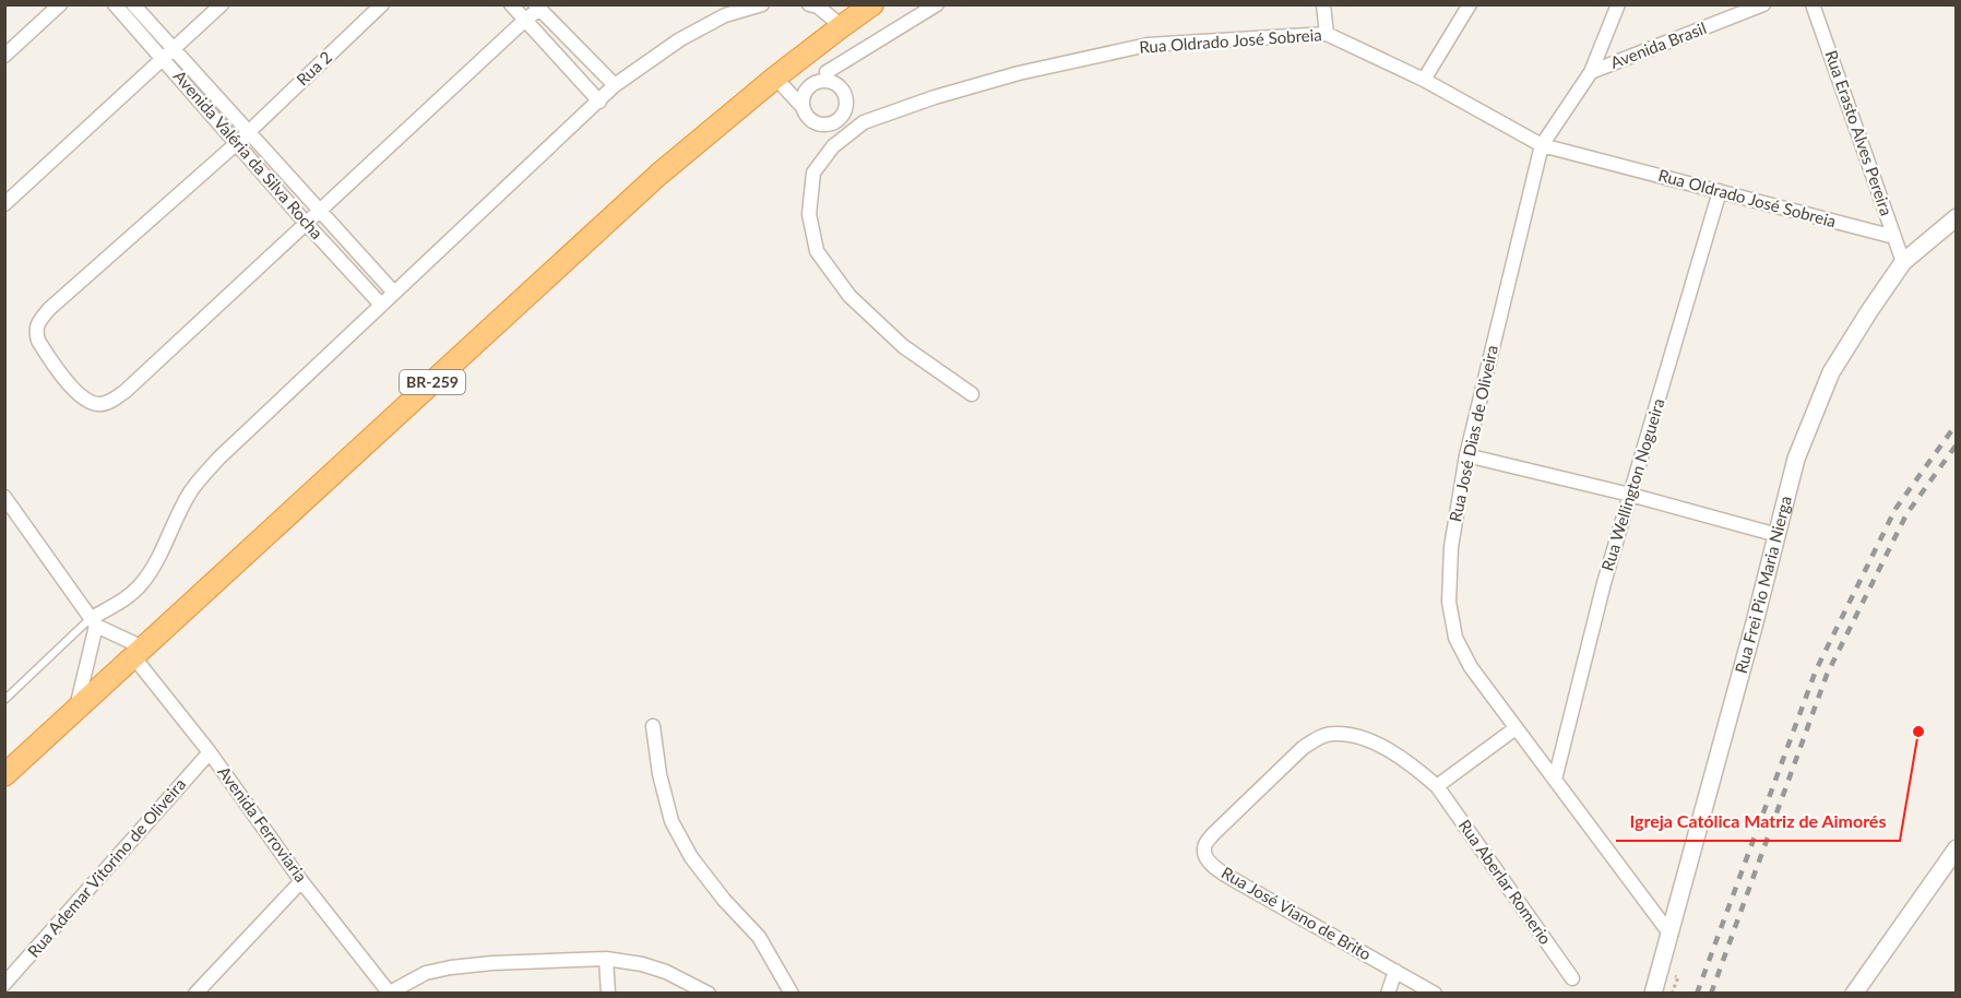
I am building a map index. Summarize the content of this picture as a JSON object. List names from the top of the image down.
{
  "streets": {
    "highway": ["BR-259"],
    "street": [
      "Rua Oldrado José Sobreia",
      "Avenida Brasil",
      "Rua 2",
      "Rua Erasto Alves Pereira",
      "Avenida Valéria da Silva Rocha",
      "Rua José Dias de Oliveira",
      "Rua Wellington Nogueira",
      "Rua Frei Pio Maria Nierga",
      "Avenida Ferroviaria",
      "Rua Ademar Vitorino de Oliveira",
      "Rua Aberlar Romerio",
      "Rua José Viano de Brito"
    ]
  },
  "crossings": [
    ["Rua Oldrado José Sobreia", "Rua Erasto Alves Pereira"],
    ["Rua Oldrado José Sobreia", "Rua José Dias de Oliveira"],
    ["Rua Oldrado José Sobreia", "Rua Wellington Nogueira"],
    ["Avenida Brasil", "Rua José Dias de Oliveira"],
    ["Rua 2", "Avenida Valéria da Silva Rocha"],
    ["Rua Erasto Alves Pereira", "Rua Frei Pio Maria Nierga"],
    ["BR-259", "Avenida Ferroviaria"],
    ["Rua José Dias de Oliveira", "Rua Wellington Nogueira"],
    ["Rua José Dias de Oliveira", "Rua Frei Pio Maria Nierga"],
    ["Avenida Ferroviaria", "Rua Ademar Vitorino de Oliveira"],
    ["Rua Aberlar Romerio", "Rua José Viano de Brito"]
  ],
  "places": ["Igreja Católica Matriz de Aimorés"]
}
